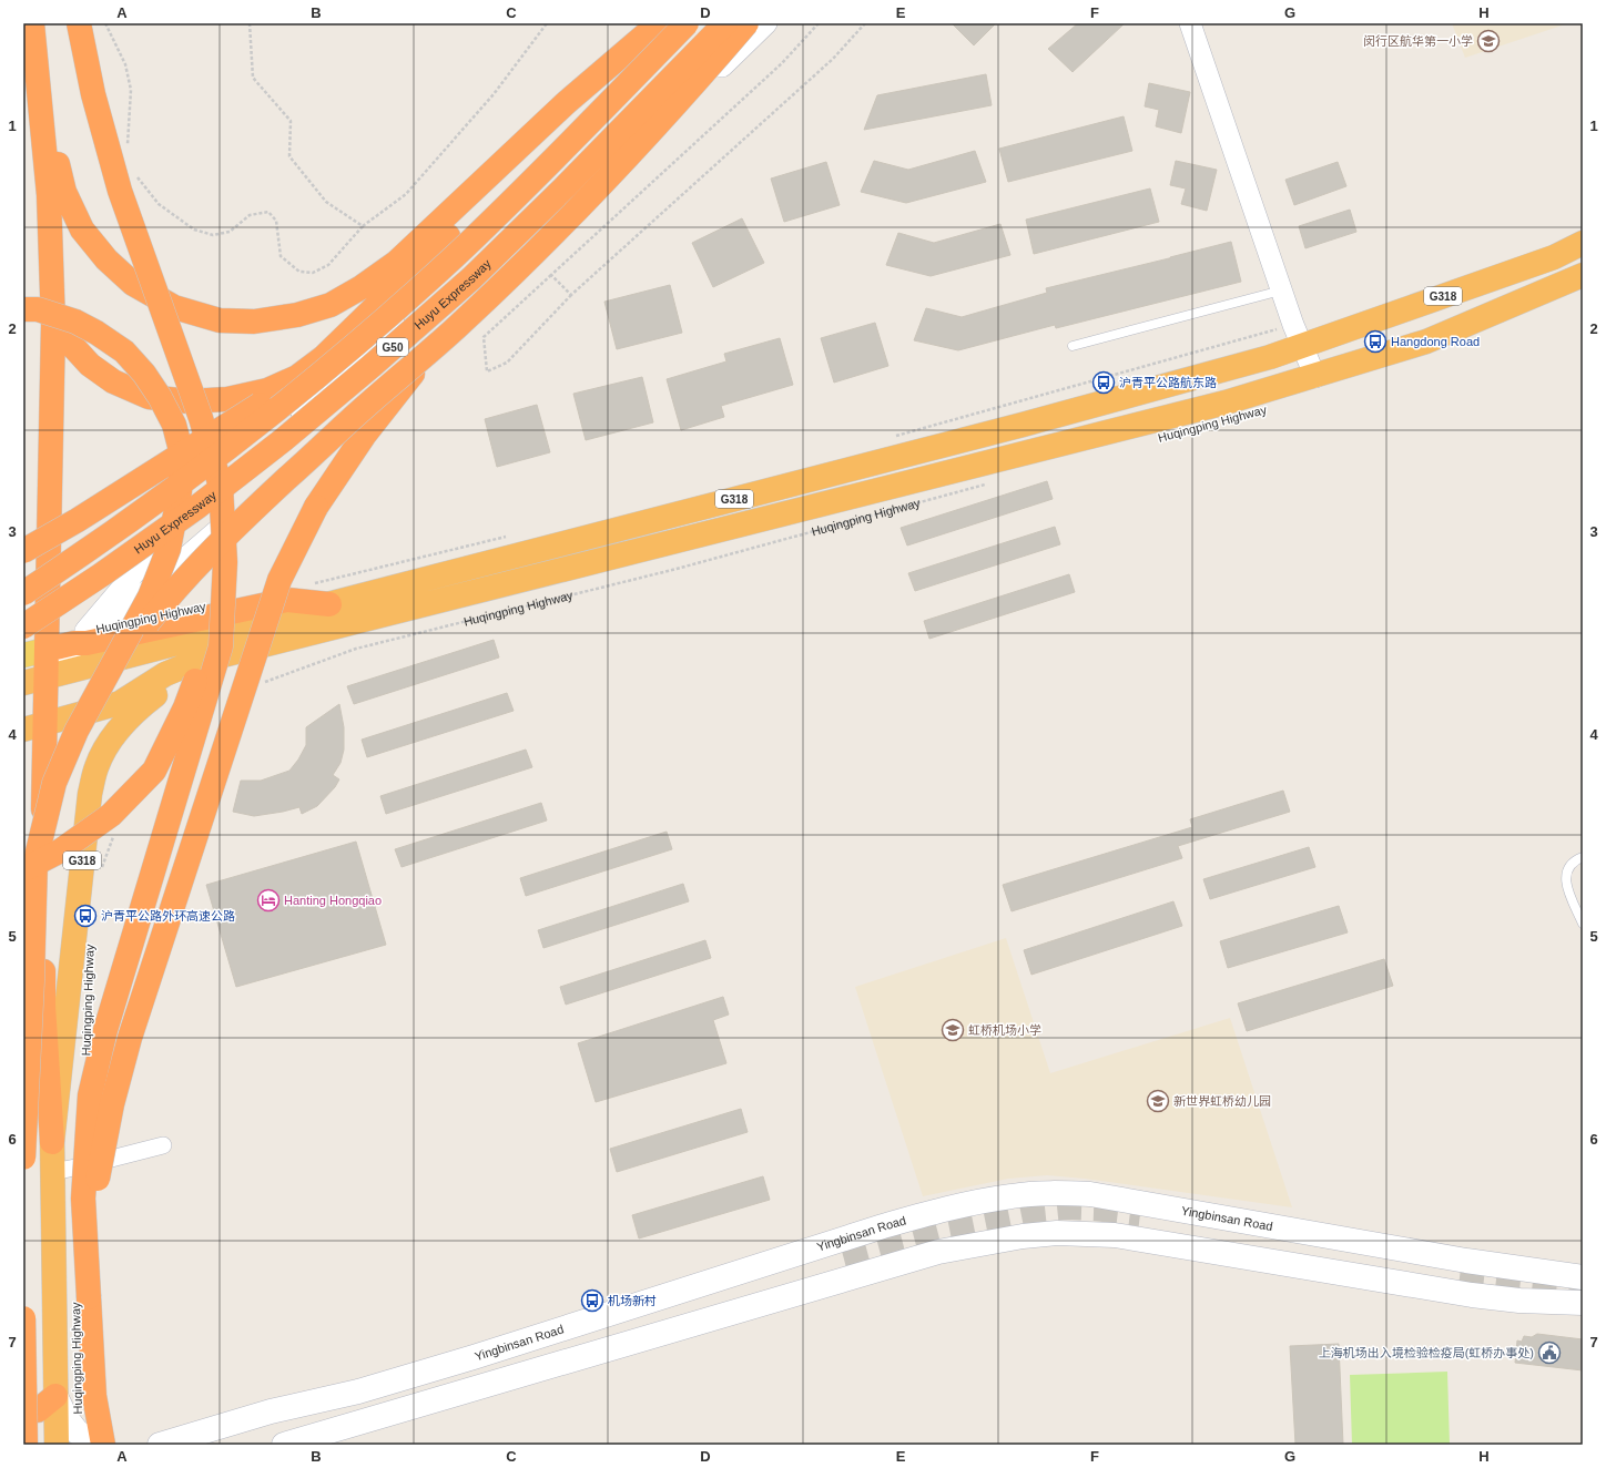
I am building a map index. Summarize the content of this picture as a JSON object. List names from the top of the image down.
{
  "streets": {
    "highway": [
      "Huyu Expressway",
      "G318",
      "G50",
      "Huqingping Highway"
    ],
    "main road": ["Yingbinsan Road"]
  },
  "places": {
    "school or university": ["闵行区航华第一小学", "虹桥机场小学", "新世界虹桥幼儿园"],
    "bus stop": [
      "Hangdong Road",
      "沪青平公路航东路",
      "沪青平公路外环高速公路",
      "机场新村"
    ],
    "hotel": ["Hanting Hongqiao"],
    "public building": ["上海机场出入境检验检疫局(虹桥办事处)"]
  },
  "grid": {
    "columns": [
      "A",
      "B",
      "C",
      "D",
      "E",
      "F",
      "G",
      "H"
    ],
    "rows": [
      "1",
      "2",
      "3",
      "4",
      "5",
      "6",
      "7"
    ]
  }
}
